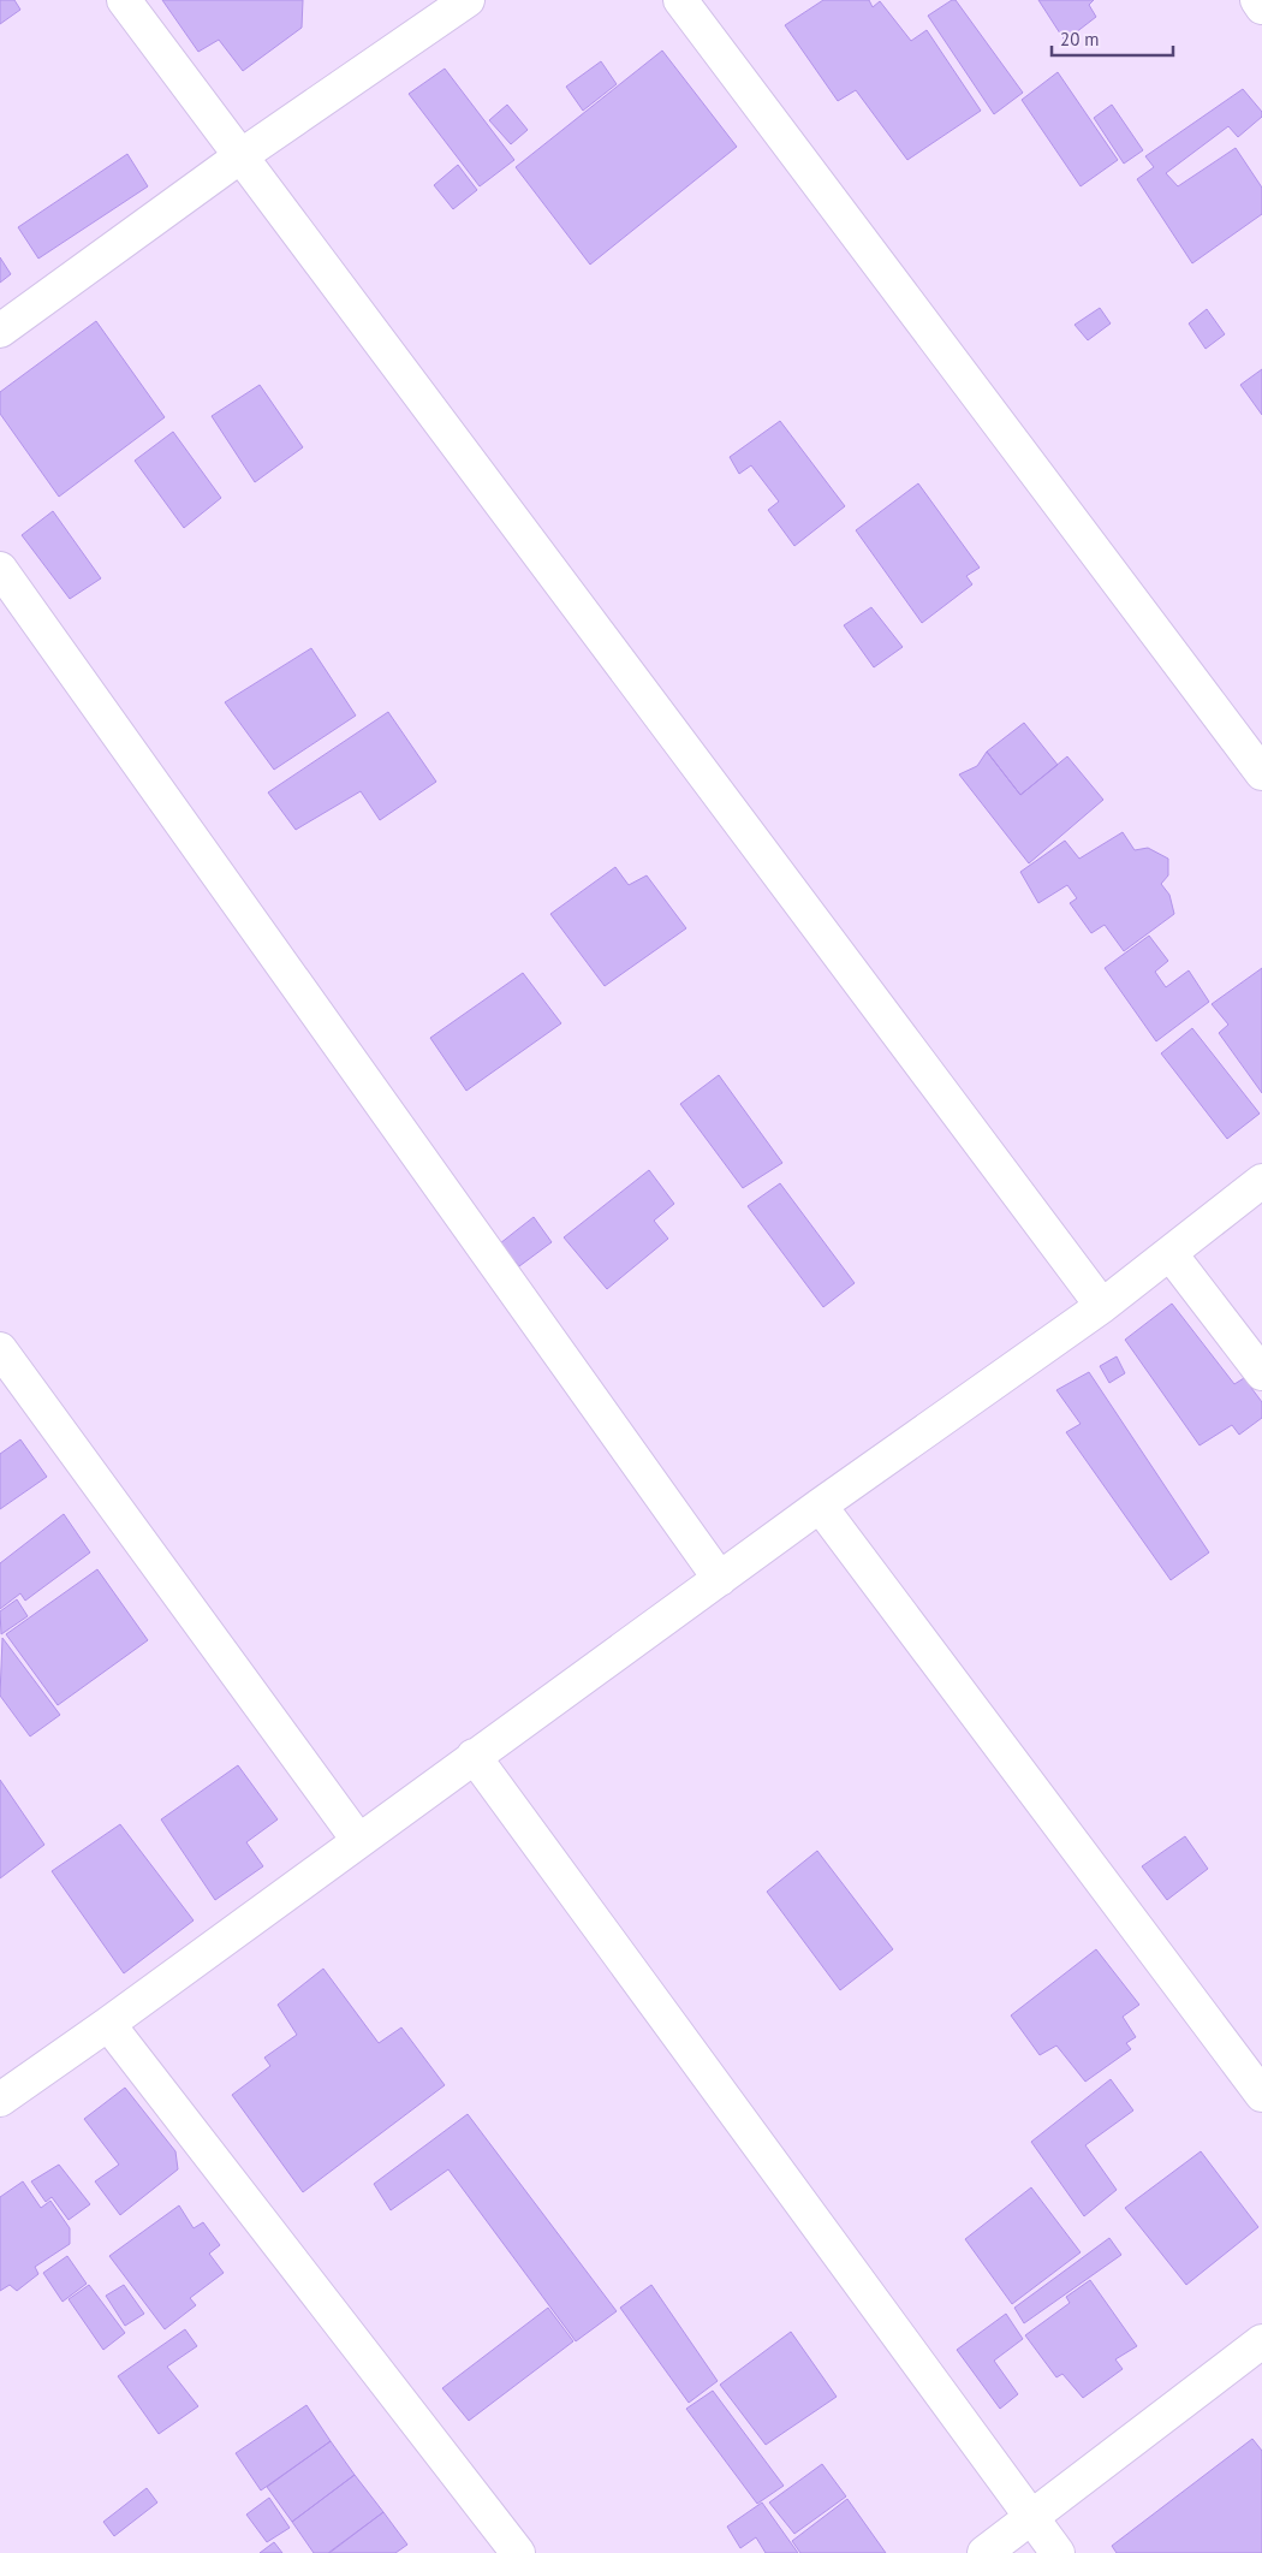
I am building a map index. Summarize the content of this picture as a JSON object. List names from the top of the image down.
{
  "scale_bar": "20 m"
}
